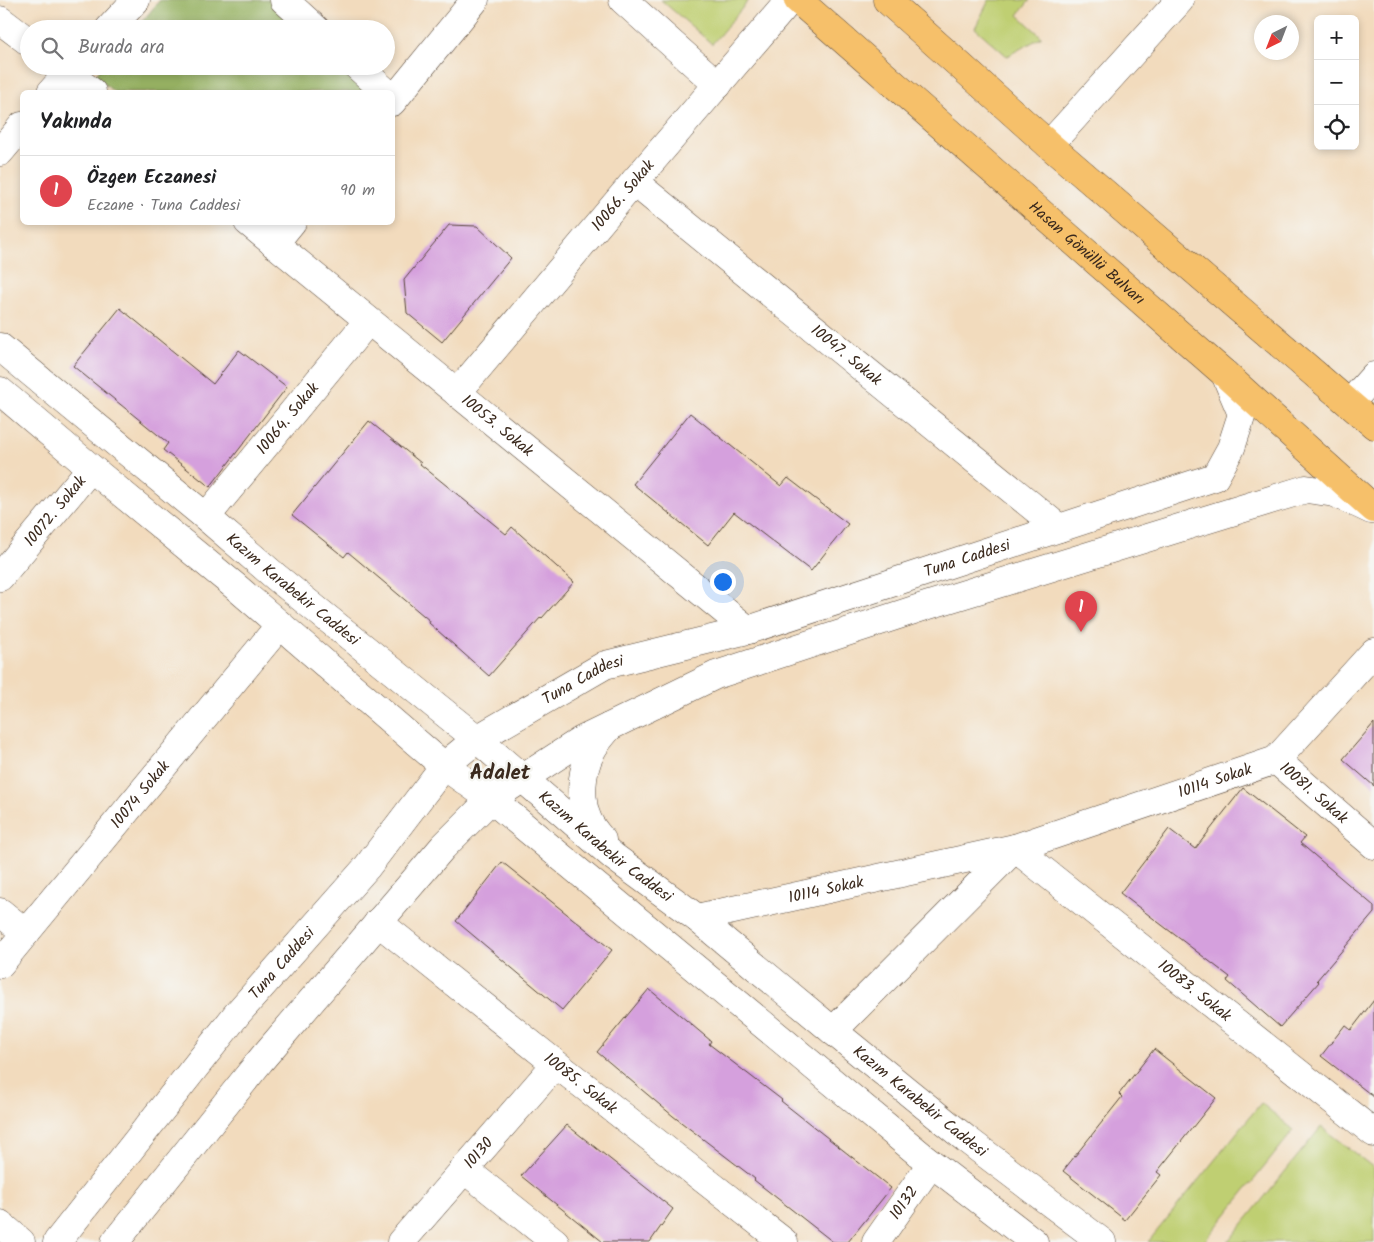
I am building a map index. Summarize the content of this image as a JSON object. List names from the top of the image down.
{
  "streets": {
    "main road": ["Hasan Gönüllü Bulvarı"],
    "street": [
      "10066. Sokak",
      "10047. Sokak",
      "10064. Sokak",
      "10053. Sokak",
      "10072. Sokak",
      "Tuna Caddesi",
      "Kazım Karabekir Caddesi",
      "10114 Sokak",
      "10081. Sokak",
      "10074 Sokak",
      "10083. Sokak",
      "10085. Sokak",
      "10130",
      "10132"
    ]
  },
  "crossings": [
    ["10066. Sokak", "10047. Sokak"],
    ["10066. Sokak", "10053. Sokak"],
    ["Hasan Gönüllü Bulvarı", "Tuna Caddesi"],
    ["10047. Sokak", "Tuna Caddesi"],
    ["10064. Sokak", "10053. Sokak"],
    ["10064. Sokak", "Kazım Karabekir Caddesi"],
    ["10053. Sokak", "Tuna Caddesi"],
    ["Tuna Caddesi", "Kazım Karabekir Caddesi"],
    ["Tuna Caddesi", "10085. Sokak"],
    ["Kazım Karabekir Caddesi", "10114 Sokak"],
    ["10114 Sokak", "10081. Sokak"],
    ["10114 Sokak", "10083. Sokak"],
    ["10085. Sokak", "10130"]
  ],
  "districts": ["Adalet"],
  "north": "bottom left",
  "page": {
    "map_buttons": ["+", "−"],
    "search": "Burada ara",
    "heading": "Yakında",
    "list": [
      {
        "mark": "1",
        "name": "Özgen Eczanesi",
        "note": "Eczane · Tuna Caddesi",
        "value": "90 m"
      }
    ],
    "pins": "1"
  }
}
